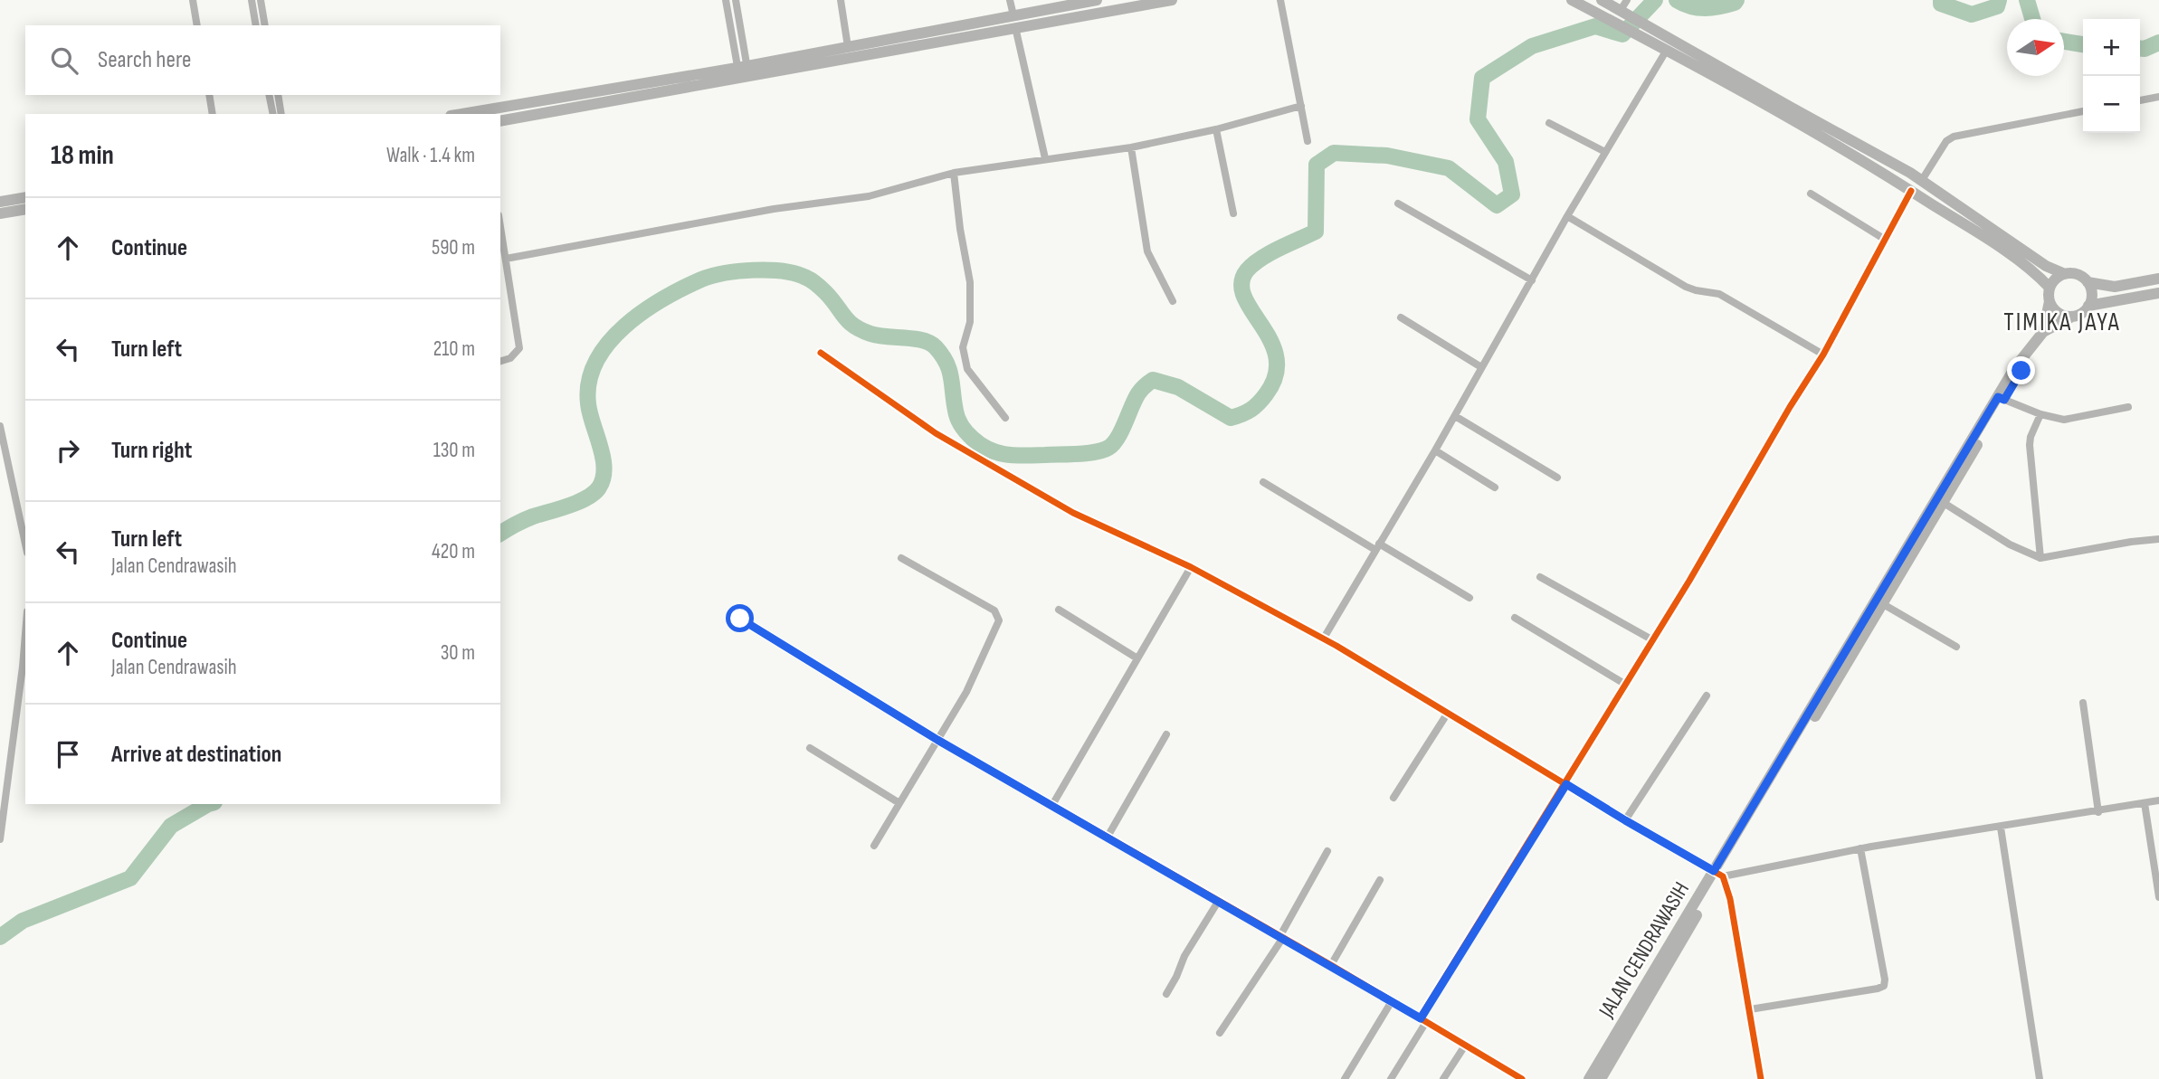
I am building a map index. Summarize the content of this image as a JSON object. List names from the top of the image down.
{
  "streets": {
    "street": ["JALAN CENDRAWASIH"]
  },
  "districts": ["TIMIKA JAYA"],
  "north": "right",
  "page": {
    "map_buttons": ["+", "−"],
    "search": "Search here",
    "heading": ["18 min", "Walk · 1.4 km"],
    "list": [
      ["Continue", "590 m"],
      ["Turn left", "210 m"],
      ["Turn right", "130 m"],
      ["Turn left", "Jalan Cendrawasih", "420 m"],
      ["Continue", "Jalan Cendrawasih", "30 m"],
      "Arrive at destination"
    ]
  }
}
